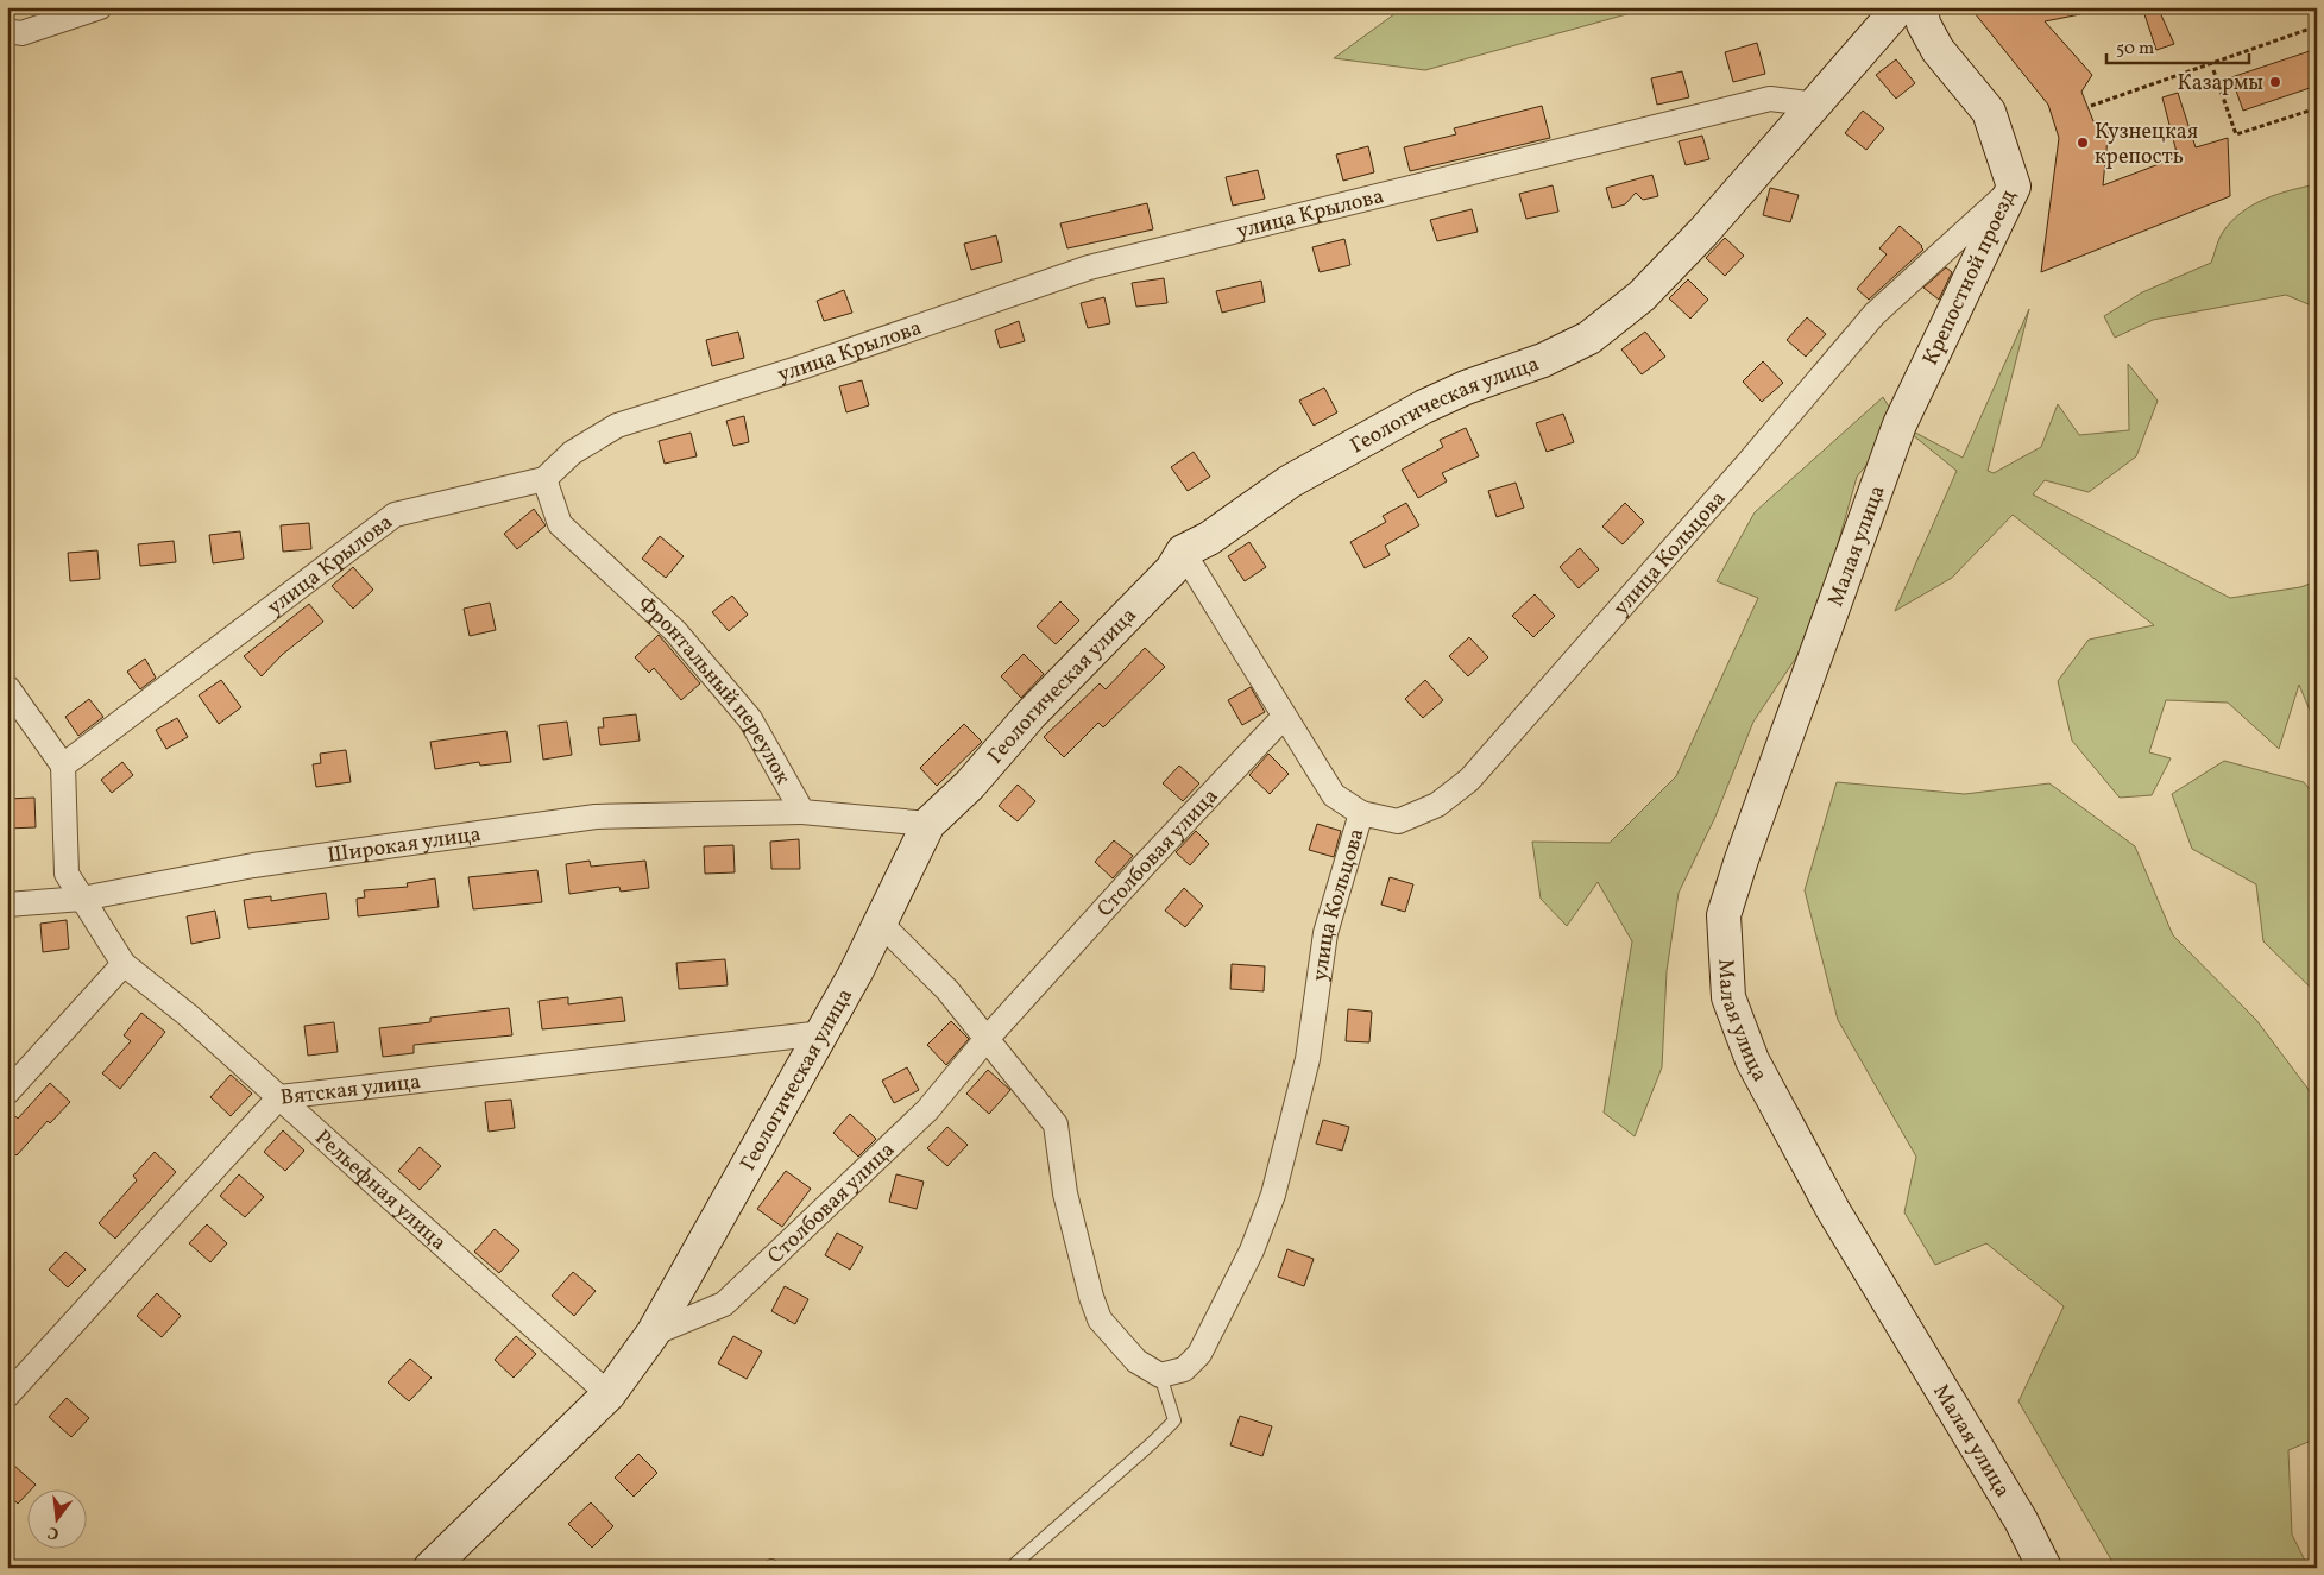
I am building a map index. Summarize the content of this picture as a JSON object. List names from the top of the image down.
{
  "streets": {
    "street": [
      "улица Крылова",
      "Крепостной проезд",
      "Геологическая улица",
      "Малая улица",
      "улица Кольцова",
      "Фронтальный переулок",
      "Широкая улица",
      "Столбовая улица",
      "Вятская улица",
      "Рельефная улица"
    ]
  },
  "crossings": [
    ["улица Крылова", "Геологическая улица"],
    ["улица Крылова", "Фронтальный переулок"],
    ["улица Крылова", "Рельефная улица"],
    ["Крепостной проезд", "Малая улица"],
    ["Крепостной проезд", "улица Кольцова"],
    ["Геологическая улица", "Столбовая улица"],
    ["Геологическая улица", "Вятская улица"],
    ["Геологическая улица", "Рельефная улица"],
    ["Фронтальный переулок", "Широкая улица"],
    ["Широкая улица", "Рельефная улица"],
    ["Вятская улица", "Рельефная улица"]
  ],
  "places": ["Казармы", "Кузнецкая крепость"],
  "scale_bar": "50 m",
  "north": "bottom"
}
